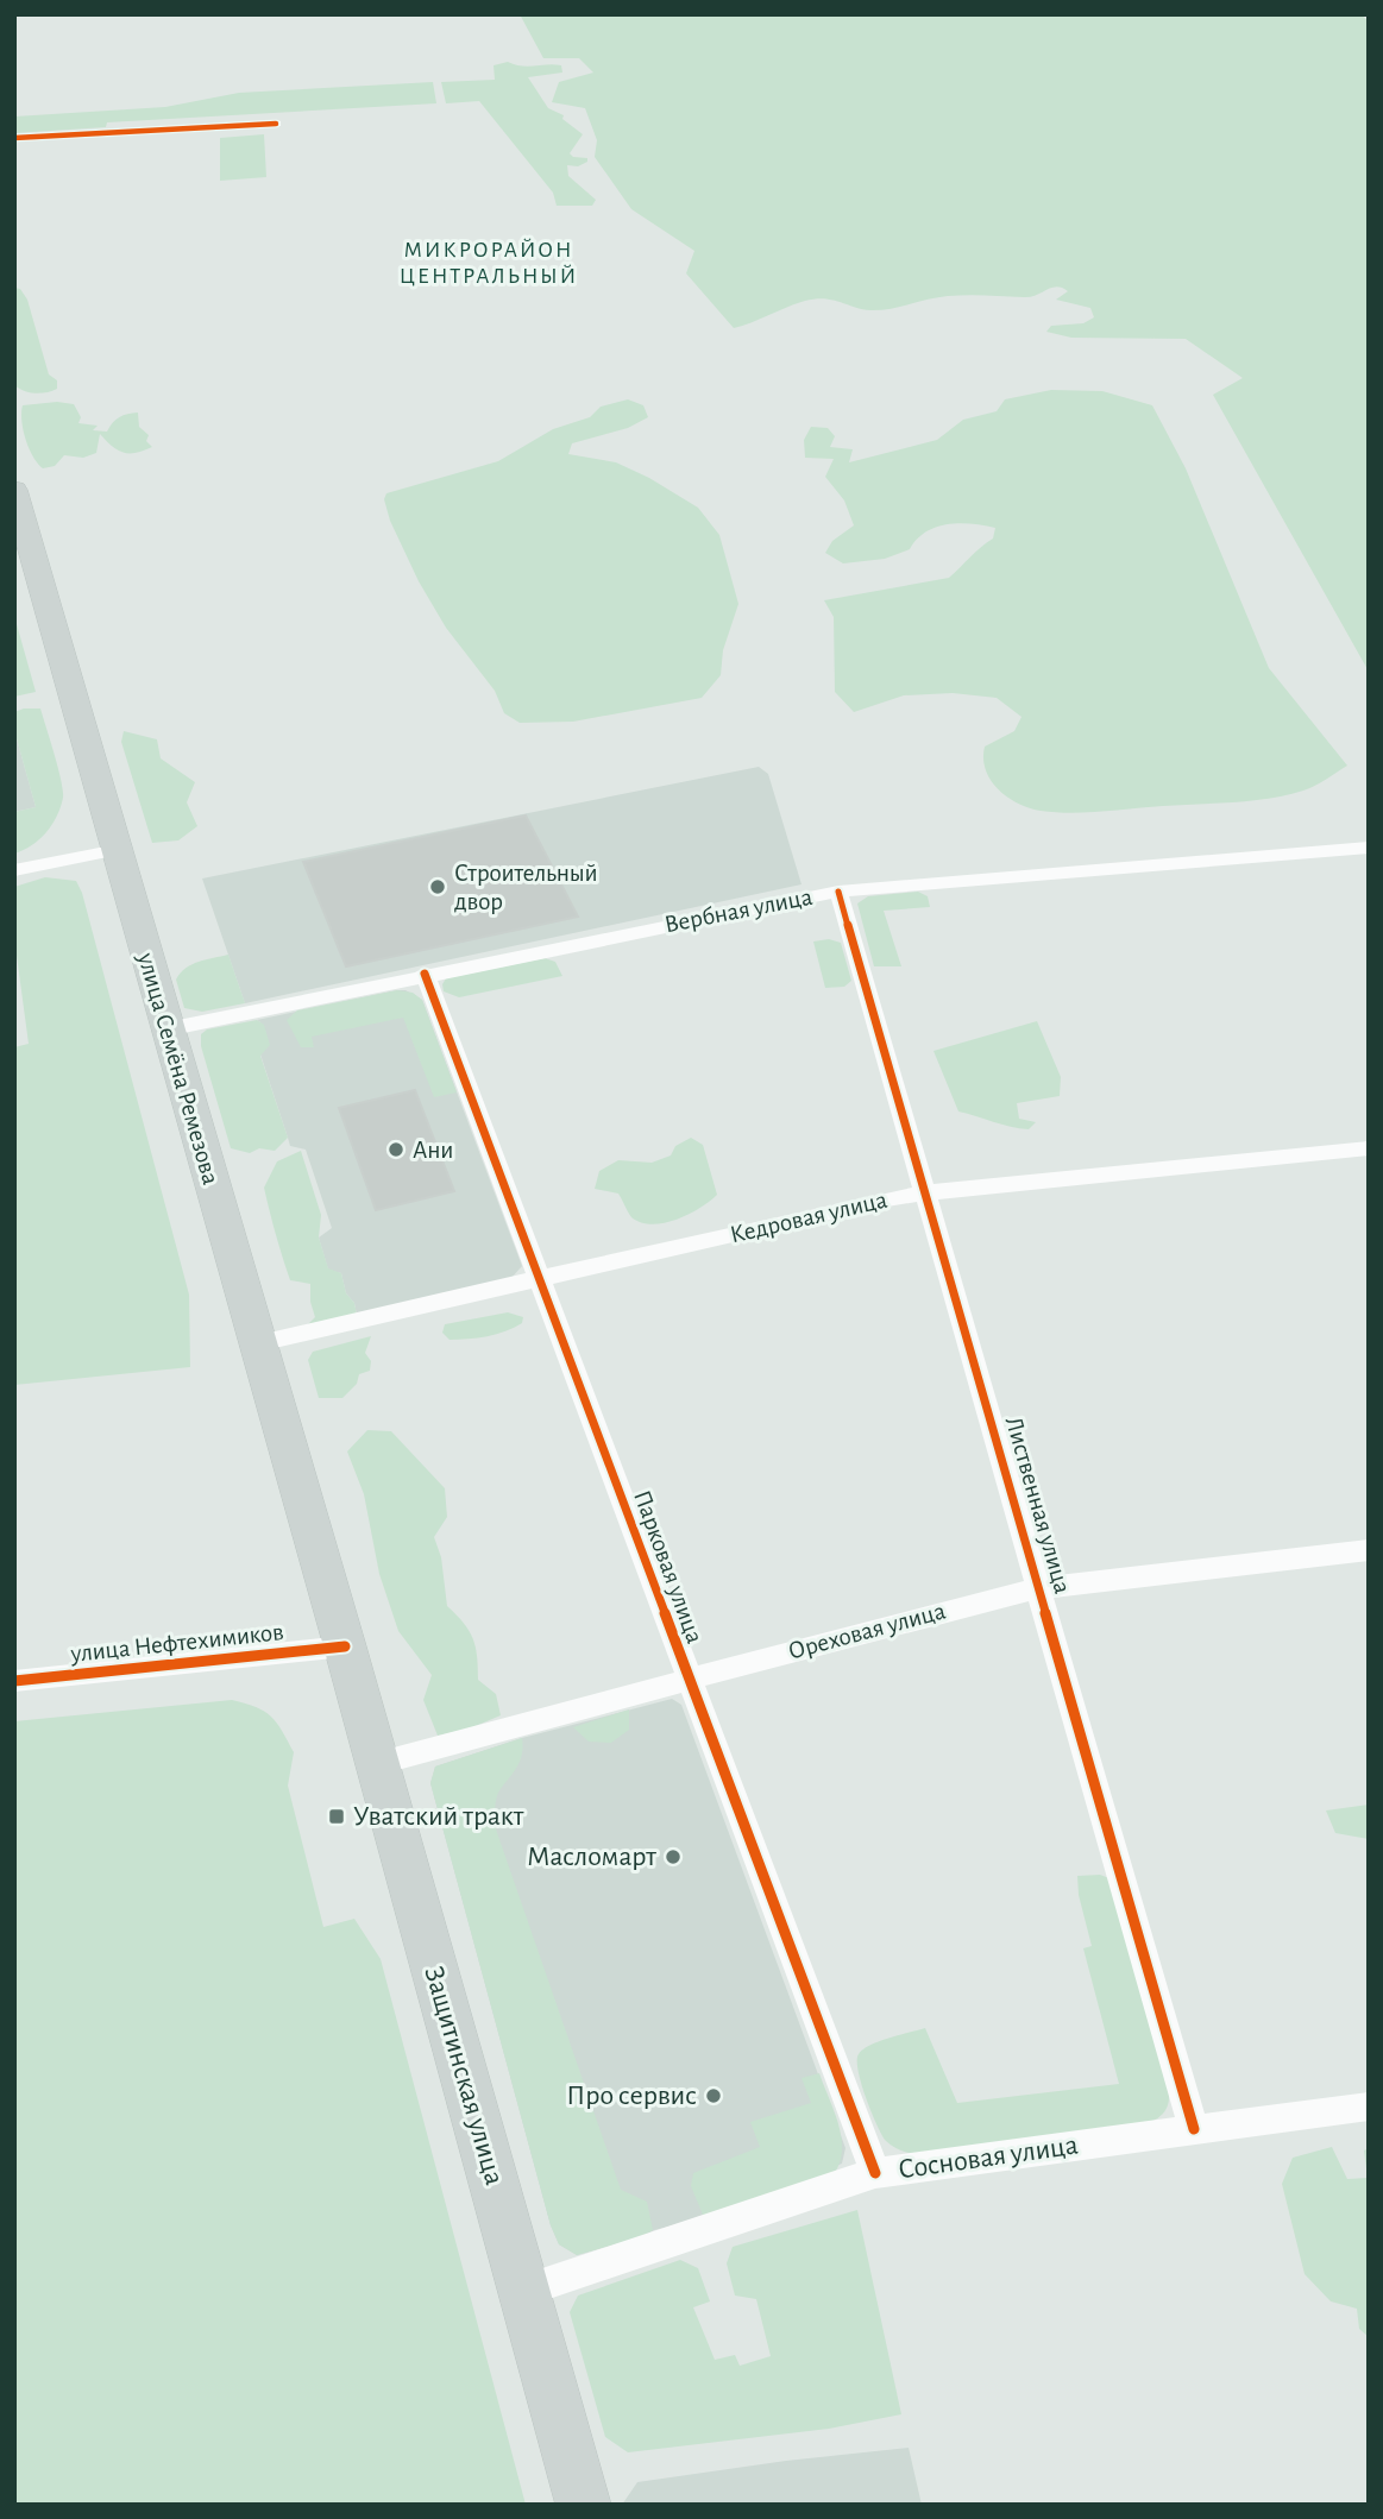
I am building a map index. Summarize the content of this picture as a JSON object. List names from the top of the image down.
{
  "streets": {
    "main road": ["улица Семёна Ремезова", "Защитинская улица"],
    "street": [
      "Вербная улица",
      "Кедровая улица",
      "Лиственная улица",
      "Парковая улица",
      "Ореховая улица",
      "улица Нефтехимиков",
      "Сосновая улица"
    ]
  },
  "crossings": [
    ["Вербная улица", "улица Семёна Ремезова"],
    ["Вербная улица", "Лиственная улица"],
    ["Вербная улица", "Парковая улица"],
    ["улица Семёна Ремезова", "Кедровая улица"],
    ["улица Семёна Ремезова", "улица Нефтехимиков"],
    ["улица Семёна Ремезова", "Защитинская улица"],
    ["Кедровая улица", "Лиственная улица"],
    ["Кедровая улица", "Парковая улица"],
    ["Лиственная улица", "Ореховая улица"],
    ["Лиственная улица", "Сосновая улица"],
    ["Парковая улица", "Ореховая улица"],
    ["Парковая улица", "Сосновая улица"],
    ["Ореховая улица", "Защитинская улица"],
    ["улица Нефтехимиков", "Защитинская улица"],
    ["Защитинская улица", "Сосновая улица"]
  ],
  "districts": ["МИКРОРАЙОН ЦЕНТРАЛЬНЫЙ"],
  "places": {
    "other": [
      "Строительный двор",
      "Ани",
      "Масломарт",
      "Про сервис"
    ],
    "transit": ["Уватский тракт"]
  }
}
